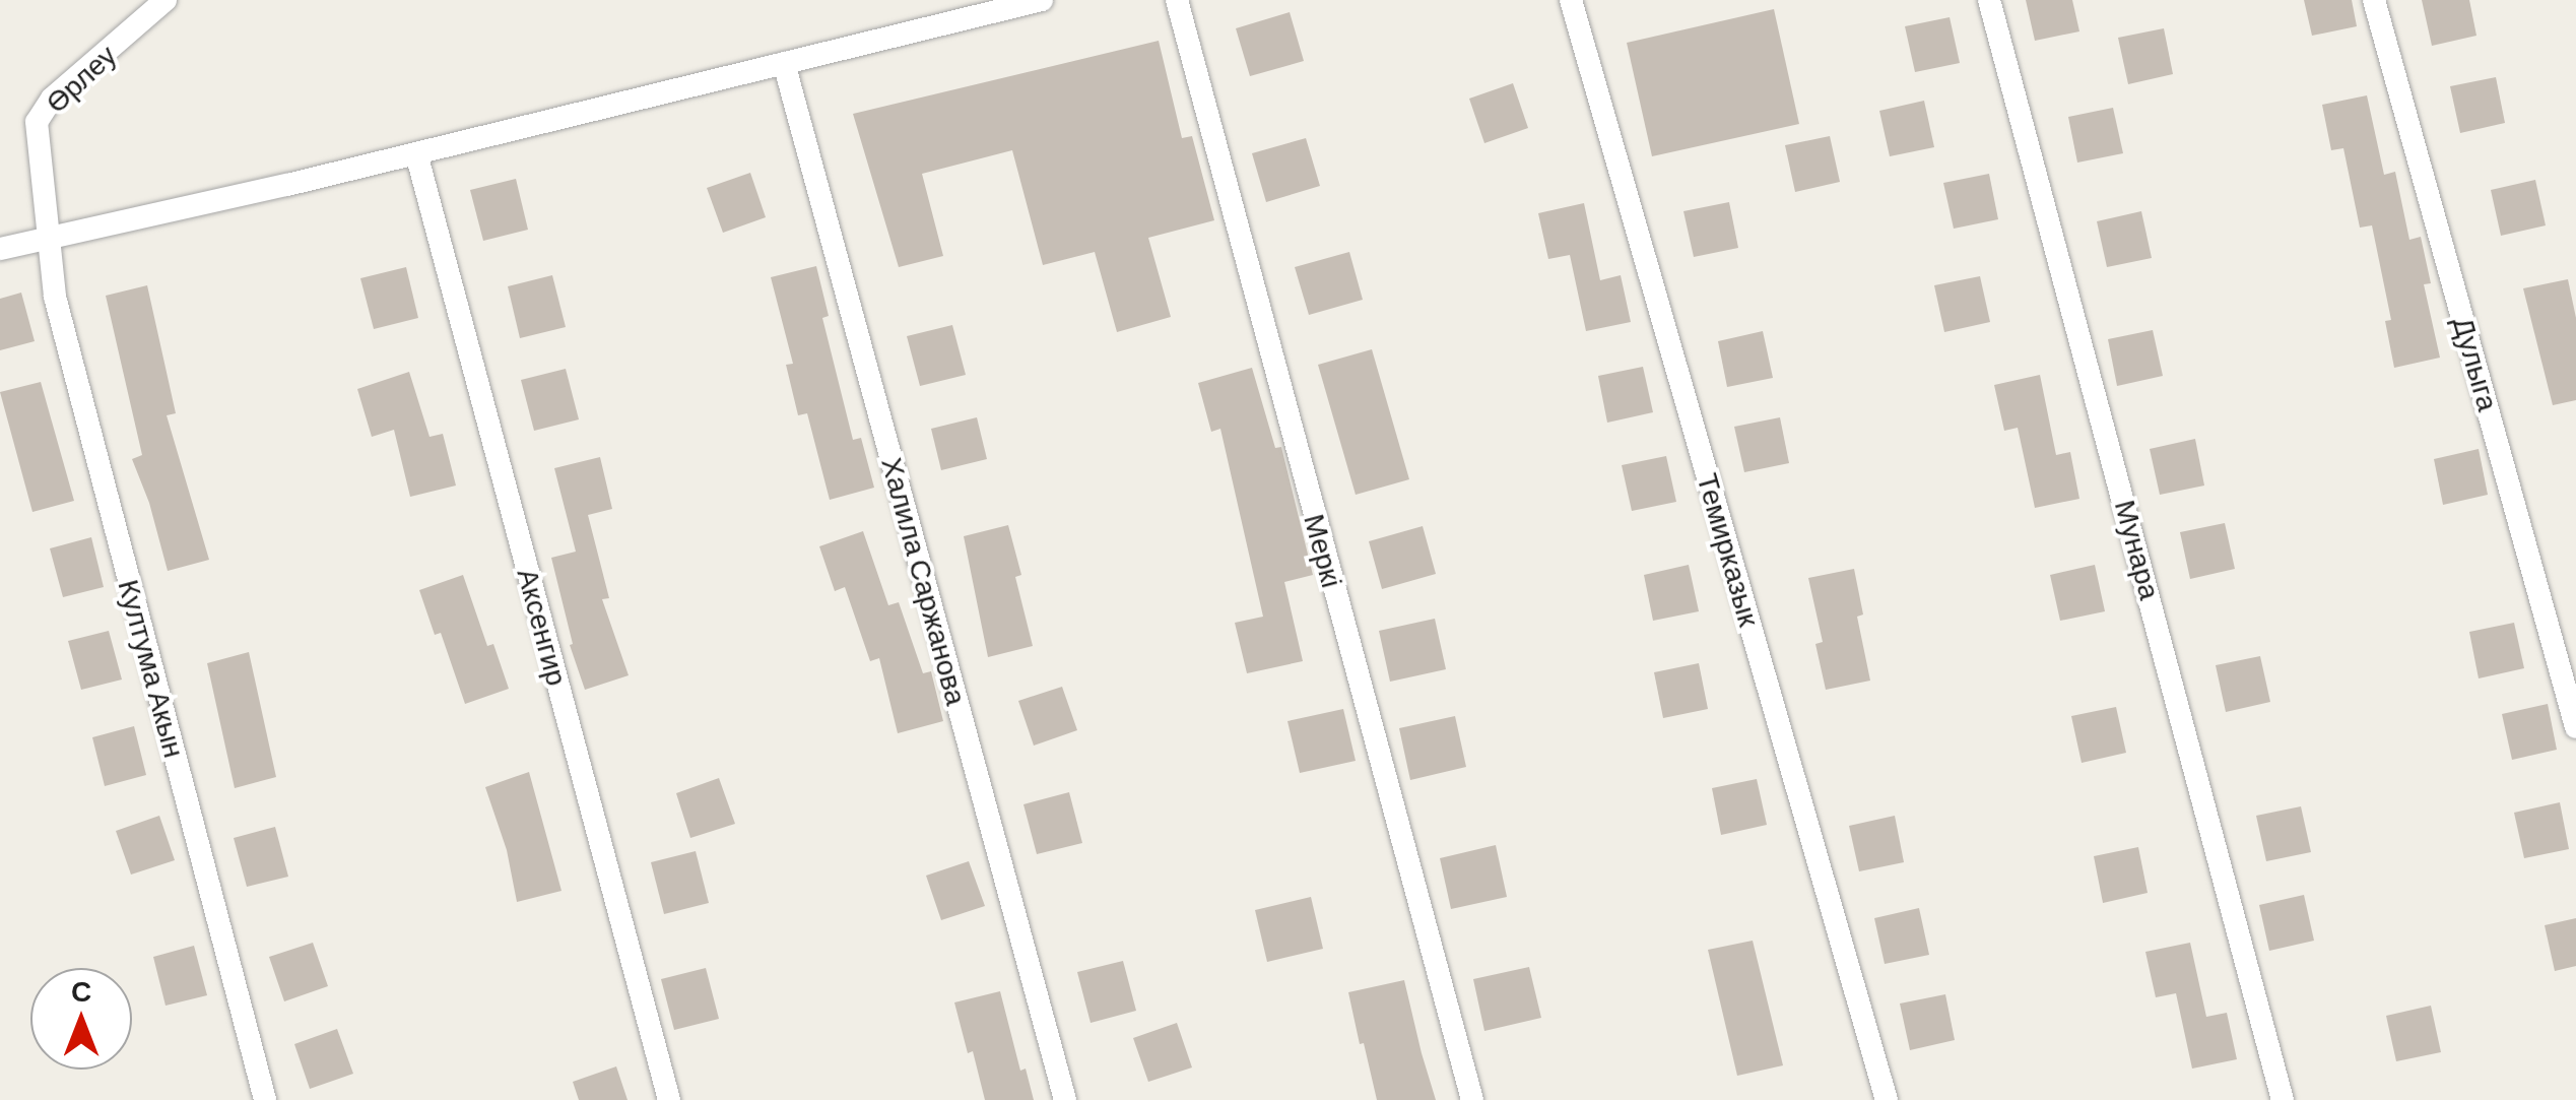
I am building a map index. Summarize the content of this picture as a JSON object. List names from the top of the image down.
{
  "streets": {
    "street": [
      "Өрлеу",
      "Дулыга",
      "Темирказык",
      "Мунара",
      "Меркі",
      "Халила Саржанова",
      "Аксенгир",
      "Култума Акын"
    ]
  },
  "crossings": [
    ["Өрлеу", "Култума Акын"]
  ],
  "north": "top"
}
